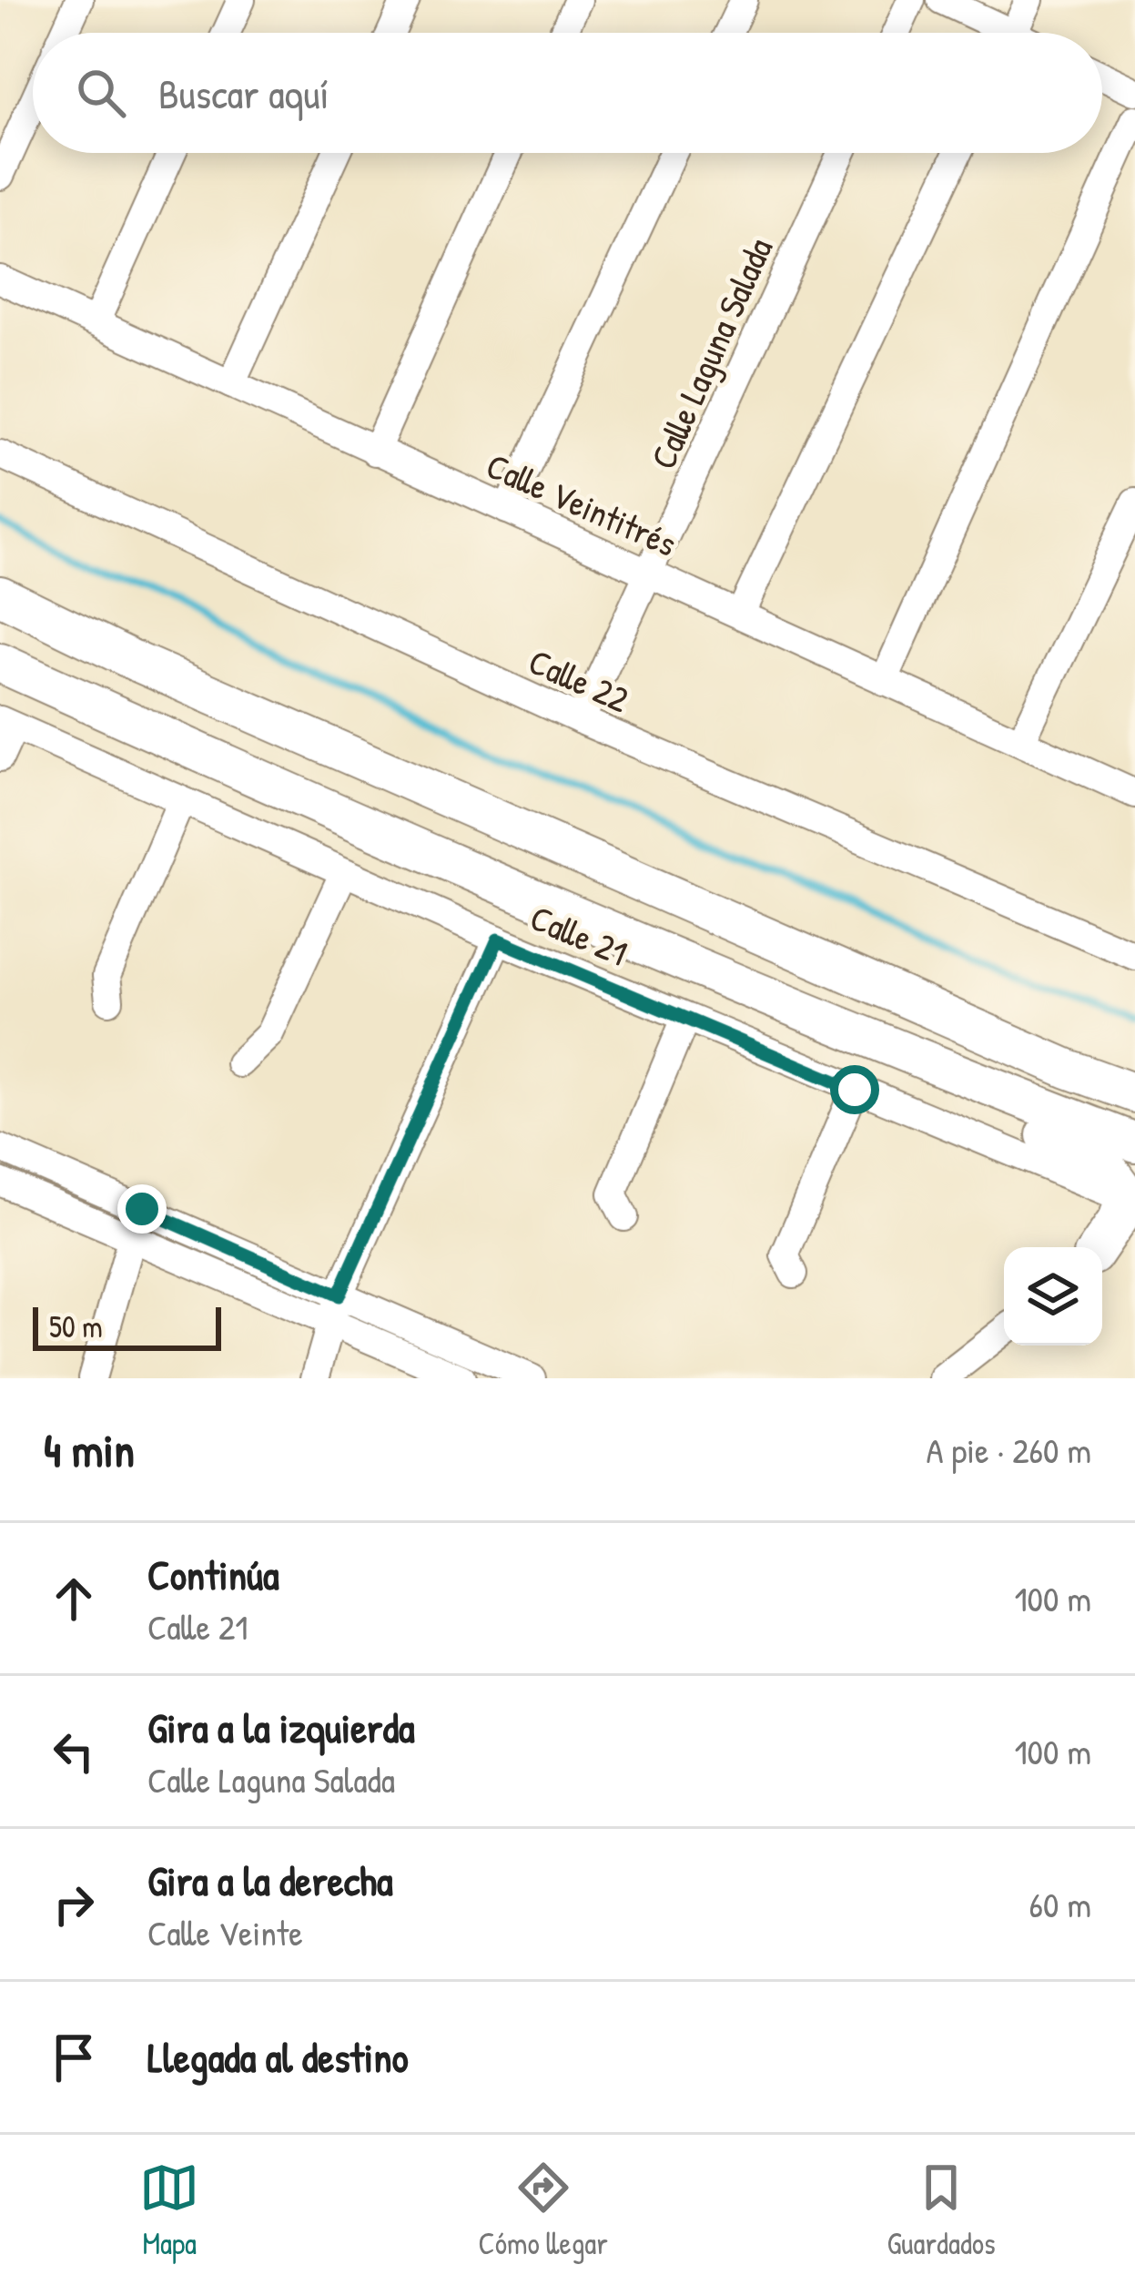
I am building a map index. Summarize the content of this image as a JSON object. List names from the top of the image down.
{
  "streets": {
    "street": [
      "Calle Laguna Salada",
      "Calle Veintitrés",
      "Calle 22",
      "Calle 21"
    ]
  },
  "crossings": [
    ["Calle Laguna Salada", "Calle Veintitrés"],
    ["Calle Laguna Salada", "Calle 22"]
  ],
  "scale_bar": "50 m",
  "page": {
    "search": "Buscar aquí",
    "scale": "50 m",
    "heading": ["4 min", "A pie · 260 m"],
    "list": [
      ["Continúa", "Calle 21", "100 m"],
      ["Gira a la izquierda", "Calle Laguna Salada", "100 m"],
      ["Gira a la derecha", "Calle Veinte", "60 m"],
      "Llegada al destino"
    ],
    "nav": ["Mapa", "Cómo llegar", "Guardados"]
  }
}
